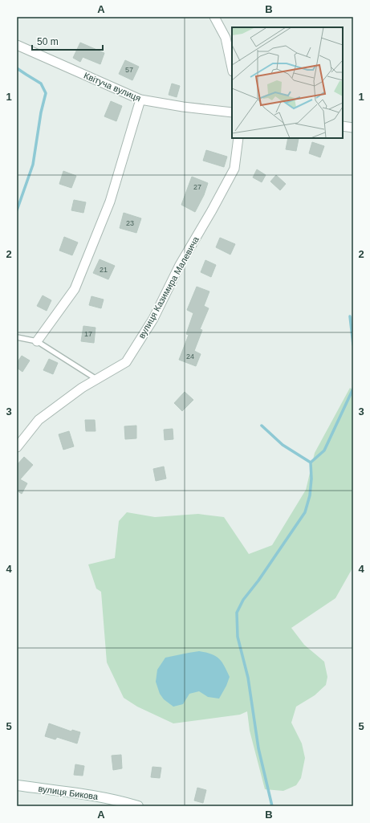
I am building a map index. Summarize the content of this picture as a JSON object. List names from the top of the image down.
{
  "streets": {
    "street": ["Квітуча вулиця", "вулиця Казимира Малевича", "вулиця Бикова"]
  },
  "house_numbers": [
    "57",
    "27",
    "23",
    "21",
    "17",
    "24"
  ],
  "scale_bar": "50 m",
  "grid": {
    "columns": ["A", "B"],
    "rows": [
      "1",
      "2",
      "3",
      "4",
      "5"
    ]
  }
}
